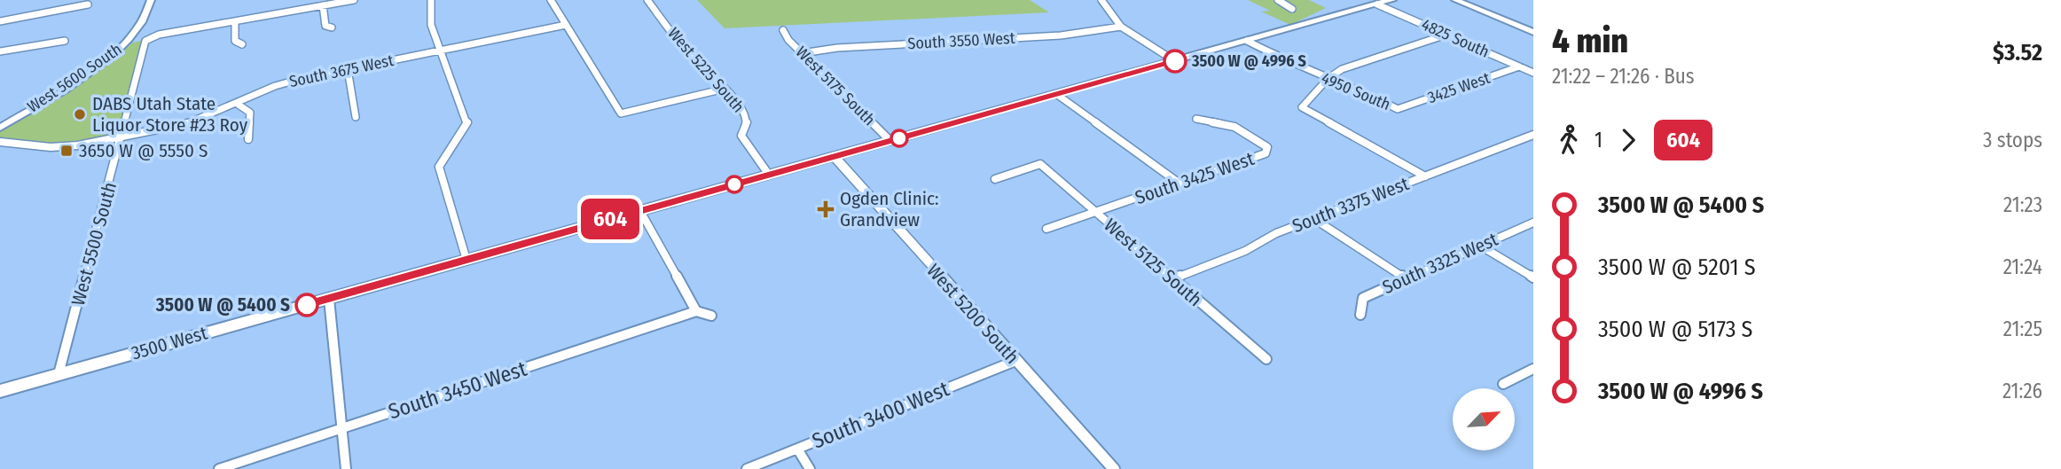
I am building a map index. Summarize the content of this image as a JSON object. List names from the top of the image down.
{
  "streets": {
    "main road": ["West 5600 South", "3500 West"],
    "street": [
      "4825 South",
      "South 3550 West",
      "West 5225 South",
      "South 3675 West",
      "West 5175 South",
      "3425 West",
      "4950 South",
      "South 3425 West",
      "South 3375 West",
      "West 5500 South",
      "West 5125 South",
      "South 3325 West",
      "West 5200 South",
      "South 3450 West",
      "South 3400 West"
    ]
  },
  "crossings": [
    ["4825 South", "3425 West"],
    ["4825 South", "3500 West"],
    ["South 3550 West", "West 5175 South"],
    ["West 5225 South", "3500 West"],
    ["South 3675 West", "West 5500 South"],
    ["West 5175 South", "3500 West"],
    ["3425 West", "4950 South"],
    ["4950 South", "3500 West"],
    ["South 3425 West", "West 5125 South"],
    ["South 3375 West", "West 5125 South"],
    ["West 5500 South", "3500 West"],
    ["West 5200 South", "3500 West"],
    ["West 5200 South", "South 3400 West"]
  ],
  "places": {
    "other": ["3500 W @ 4996 S", "DABS Utah State Liquor Store #23 Roy", "3500 W @ 5400 S"],
    "transit": ["3650 W @ 5550 S"],
    "health": ["Ogden Clinic: Grandview"]
  },
  "lines": ["bus line 604"],
  "north": "top right",
  "page": {
    "on_map": "604",
    "heading": ["4 min", "21:22 – 21:26 · Bus", "$3.52"],
    "legs": ["1", "604", "3 stops"],
    "list": [
      {
        "name": "3500 W @ 5400 S",
        "value": "21:23"
      },
      {
        "name": "3500 W @ 5201 S",
        "value": "21:24"
      },
      {
        "name": "3500 W @ 5173 S",
        "value": "21:25"
      },
      {
        "name": "3500 W @ 4996 S",
        "value": "21:26"
      }
    ]
  }
}
